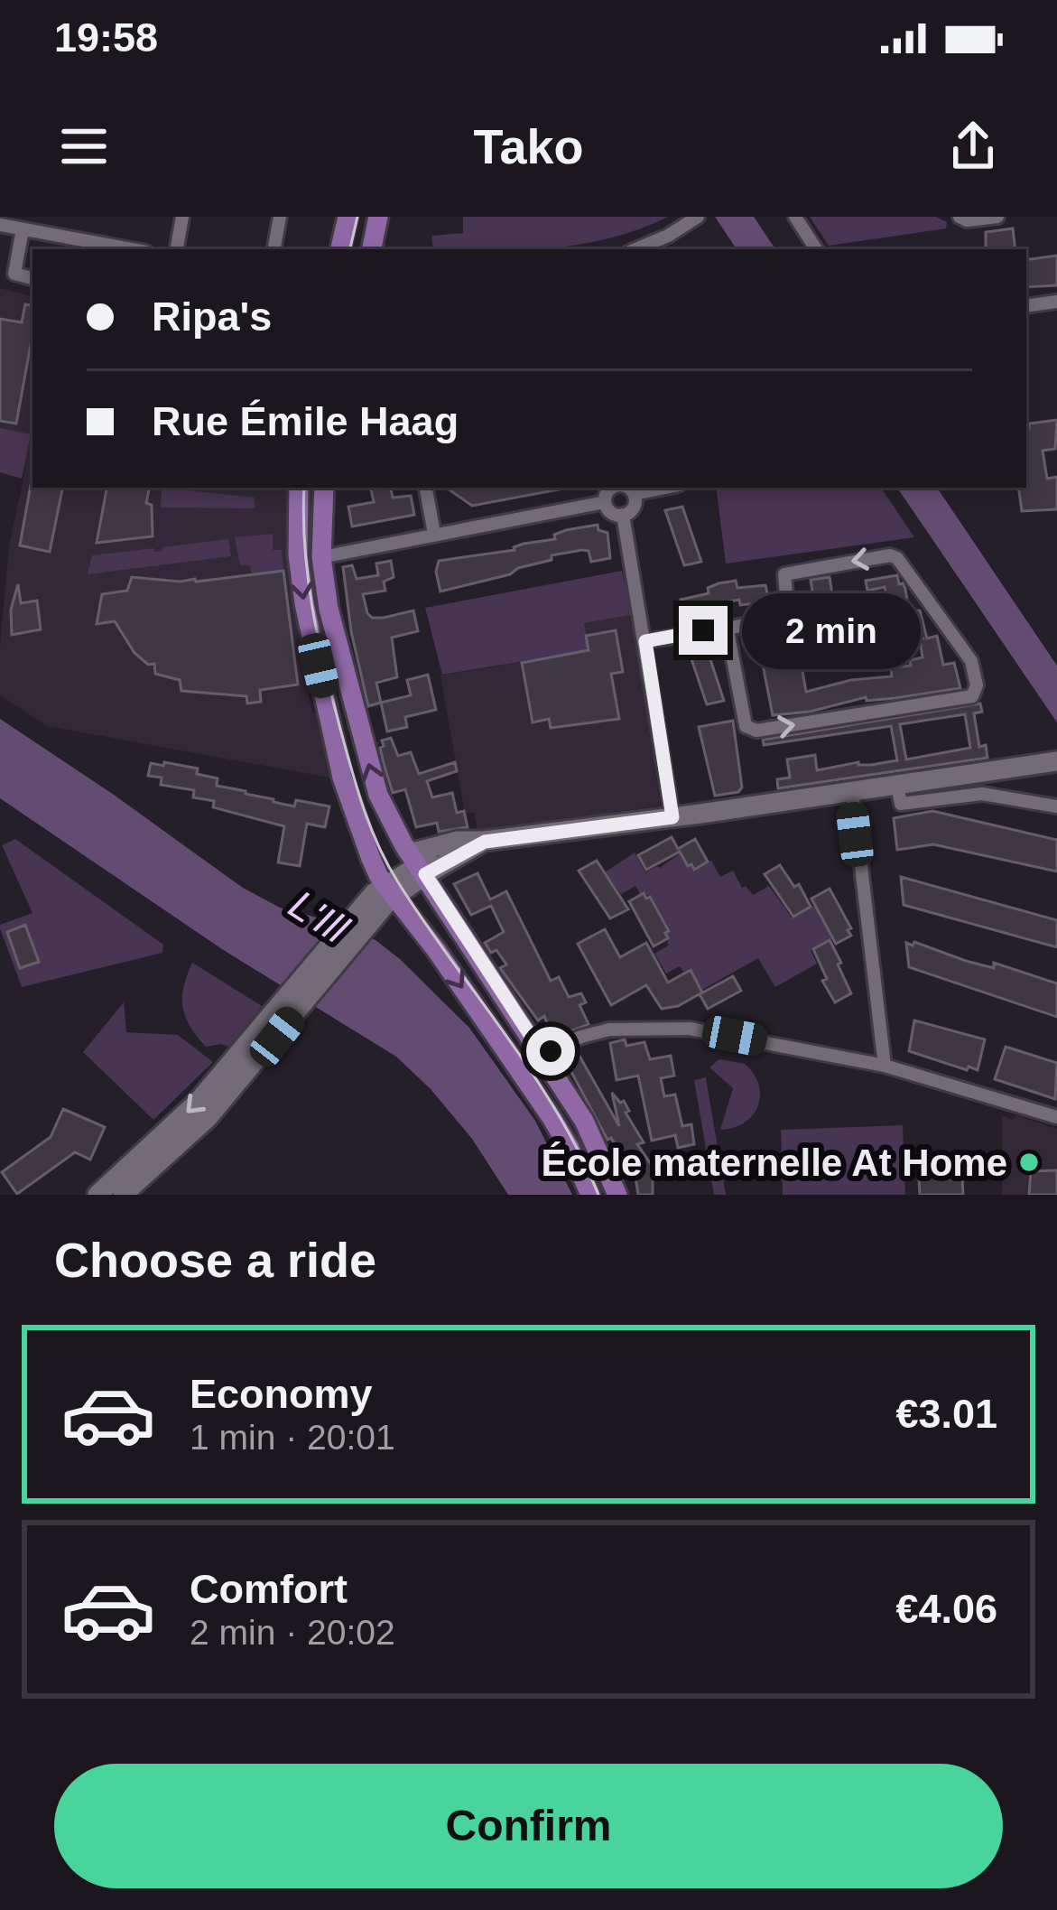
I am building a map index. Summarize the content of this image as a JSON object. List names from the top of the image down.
{
  "water": ["L'Ill"],
  "places": ["École maternelle At Home"],
  "page": {
    "status": "19:58",
    "header": "Tako",
    "banner": ["Ripa's", "Rue Émile Haag"],
    "bubble": "2 min",
    "heading": "Choose a ride",
    "list": [
      {
        "name": "Economy",
        "note": "1 min · 20:01",
        "value": "€3.01"
      },
      {
        "name": "Comfort",
        "note": "2 min · 20:02",
        "value": "€4.06"
      }
    ],
    "buttons": "Confirm"
  }
}
